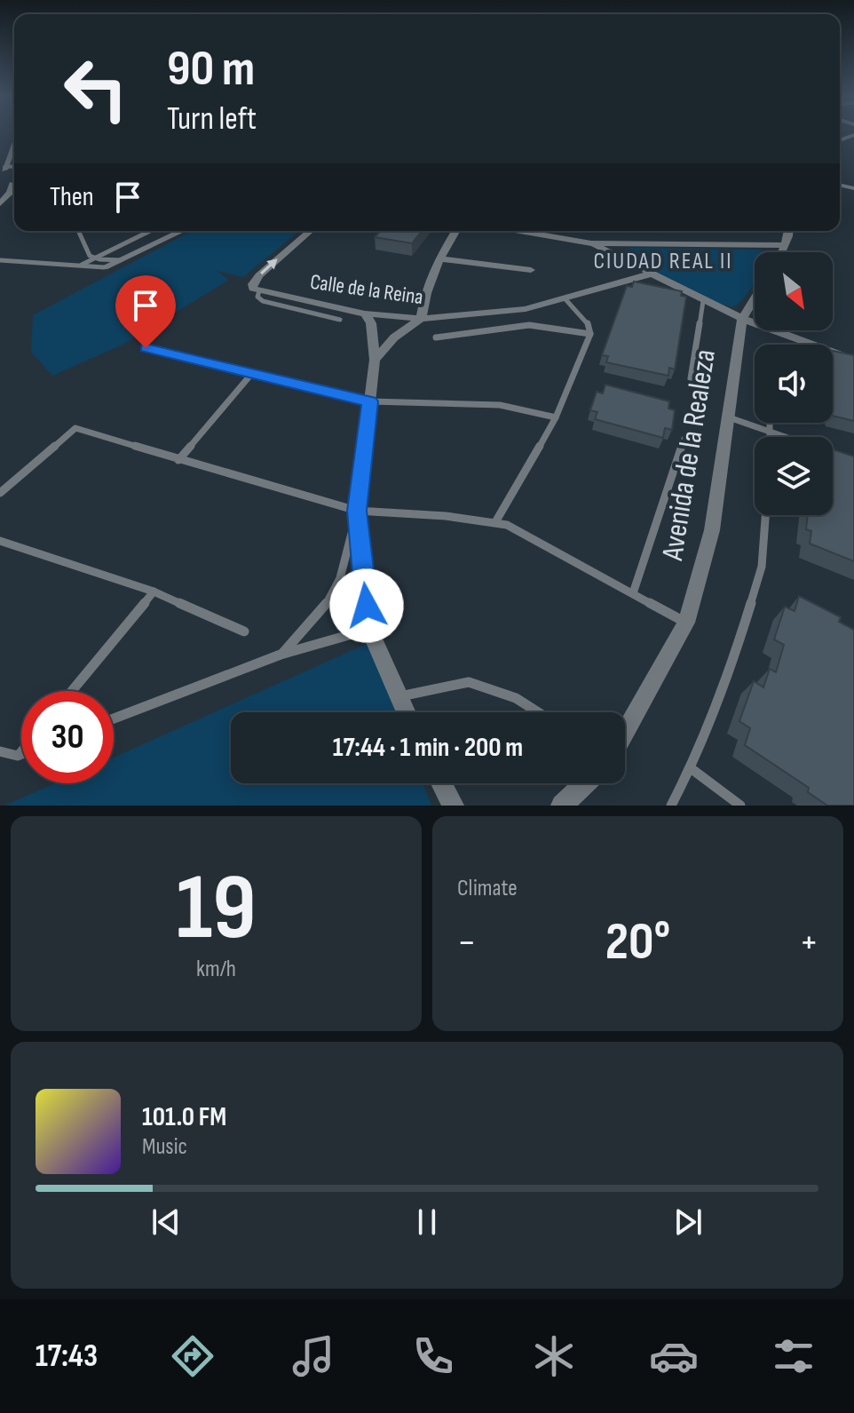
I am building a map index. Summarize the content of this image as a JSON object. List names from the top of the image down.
{
  "streets": {
    "street": ["Calle de la Reina", "Avenida de la Realeza"]
  },
  "districts": ["CIUDAD REAL II"],
  "north": "bottom right",
  "page": {
    "turn": ["90 m", "Turn left"],
    "then": "Then",
    "limit": "30",
    "trip": "17:44 · 1 min · 200 m",
    "tile": [
      ["19", "km/h"],
      "Climate"
    ],
    "heat": ["−", "20°", "+"],
    "song": ["101.0 FM", "Music"],
    "tabs": "17:43"
  }
}
